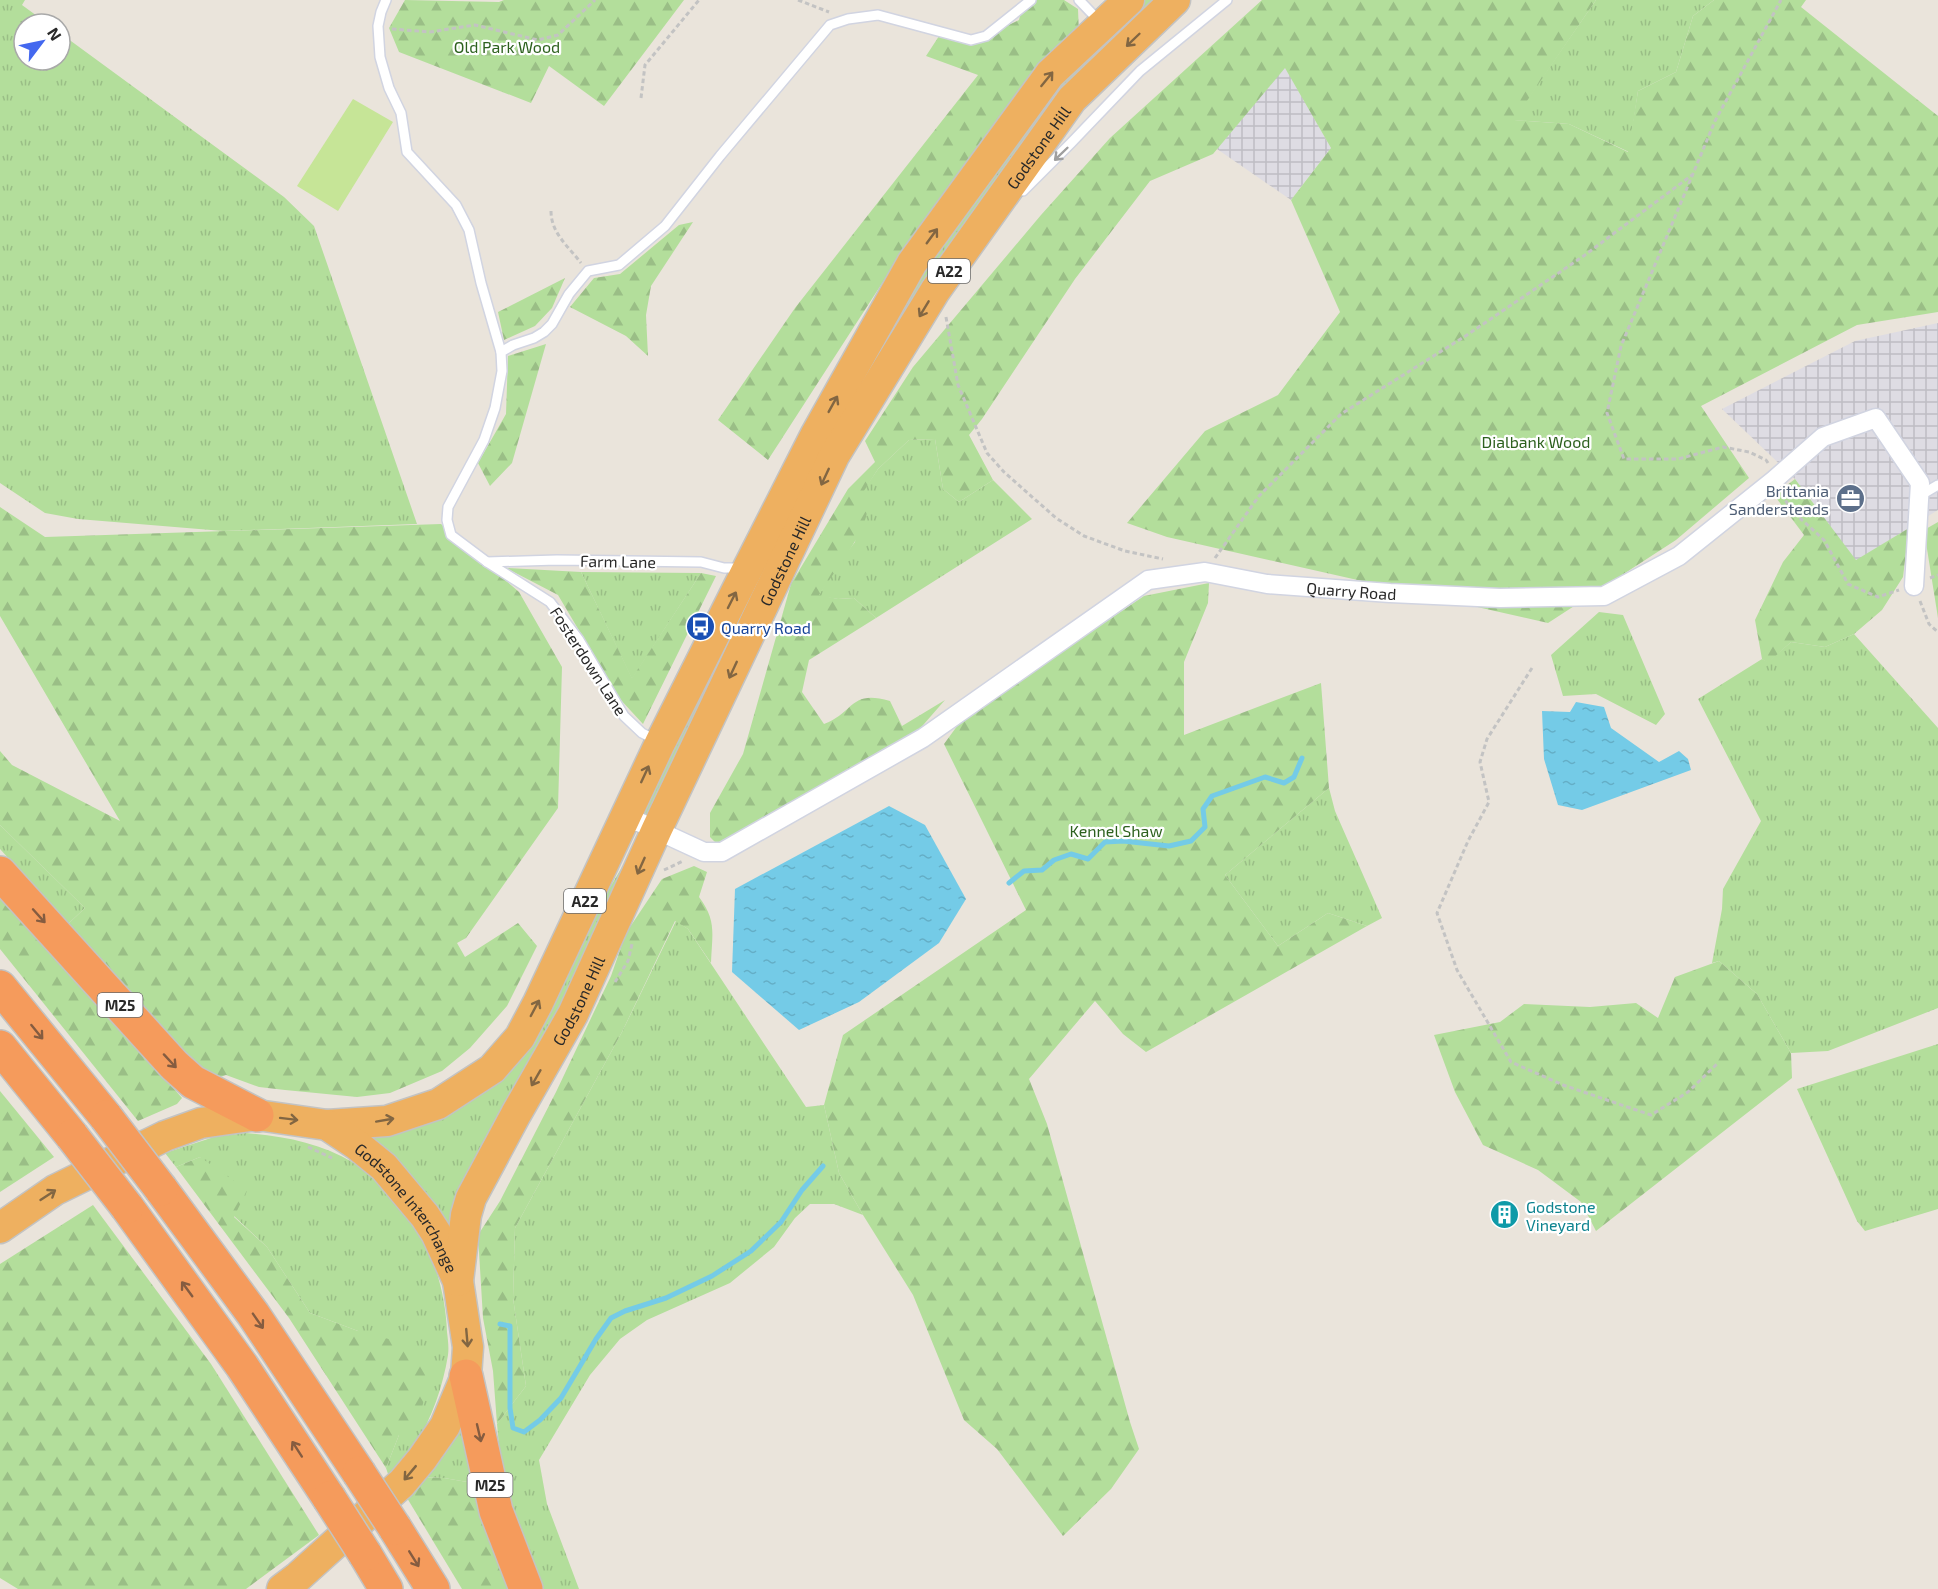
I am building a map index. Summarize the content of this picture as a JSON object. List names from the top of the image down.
{
  "streets": {
    "highway": [
      "Godstone Hill",
      "A22",
      "M25",
      "Godstone Interchange"
    ],
    "street": ["Quarry Road"],
    "lane": ["Farm Lane", "Fosterdown Lane"]
  },
  "crossings": [
    ["Godstone Hill", "Farm Lane"],
    ["Godstone Hill", "Quarry Road"],
    ["Godstone Hill", "Fosterdown Lane"],
    ["Godstone Hill", "Godstone Interchange"],
    ["Farm Lane", "Fosterdown Lane"],
    ["M25", "Godstone Interchange"]
  ],
  "parks": ["Old Park Wood", "Dialbank Wood", "Kennel Shaw"],
  "places": {
    "office": ["Brittania Sandersteads"],
    "bus stop": ["Quarry Road"],
    "building": ["Godstone Vineyard"]
  },
  "north": "top right"
}
